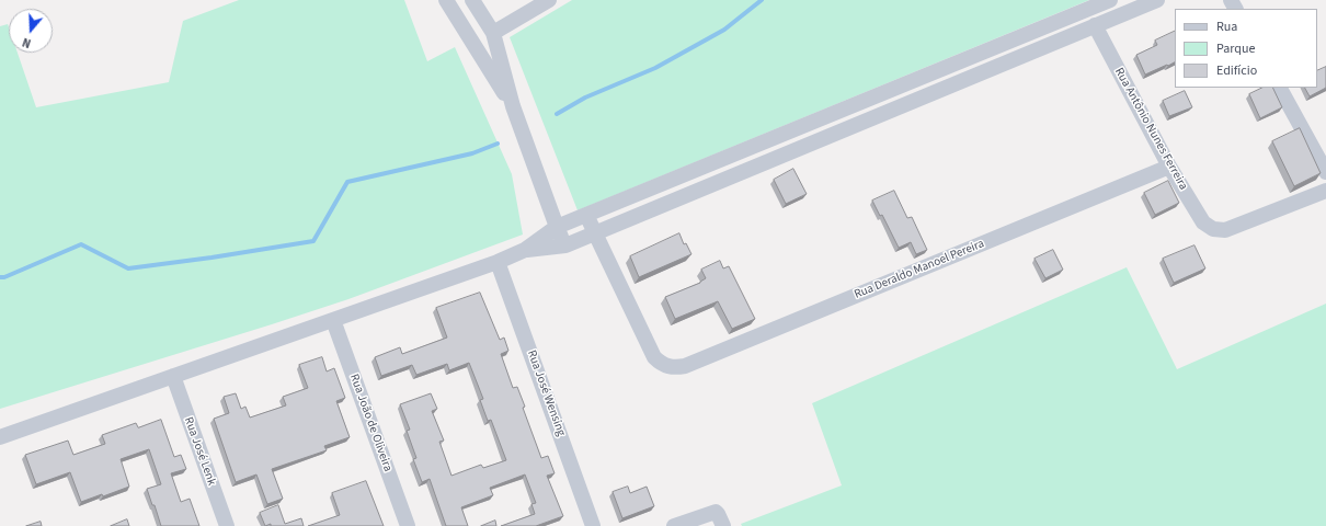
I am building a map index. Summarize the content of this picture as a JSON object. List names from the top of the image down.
{
  "streets": {
    "street": [
      "Rua Antônio Nunes Ferreira",
      "Rua Deraldo Manoel Pereira",
      "Rua José Wensing",
      "Rua João de Oliveira",
      "Rua José Lenk"
    ]
  },
  "crossings": [
    ["Rua Antônio Nunes Ferreira", "Rua Deraldo Manoel Pereira"]
  ],
  "legend": ["Rua", "Parque", "Edifício"],
  "north": "bottom"
}
